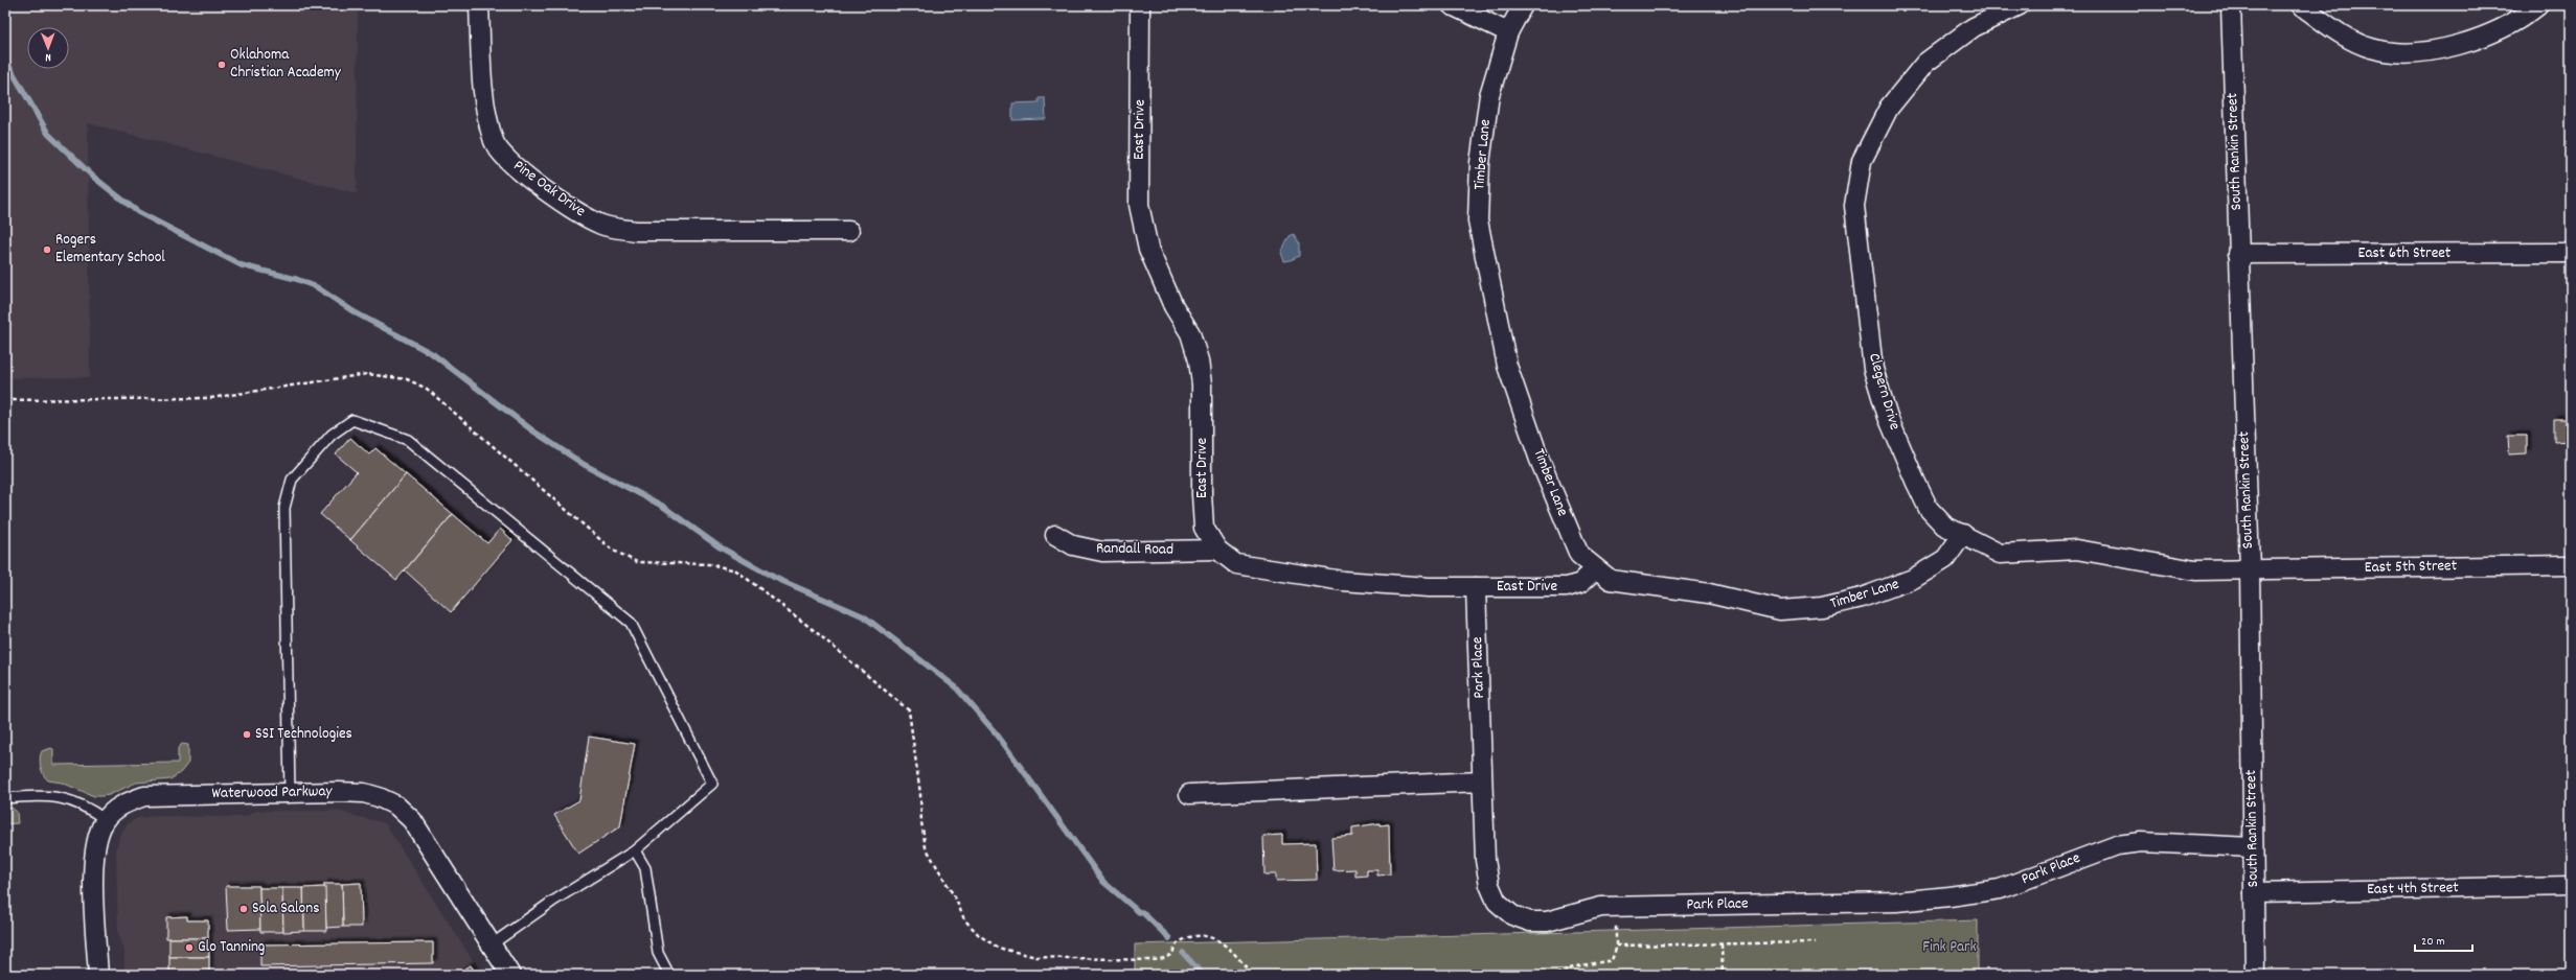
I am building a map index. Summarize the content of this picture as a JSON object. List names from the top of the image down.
{
  "streets": {
    "street": [
      "East Drive",
      "South Rankin Street",
      "Timber Lane",
      "Pine Oak Drive",
      "East 6th Street",
      "Clegern Drive",
      "Randall Road",
      "East 5th Street",
      "Park Place",
      "Waterwood Parkway",
      "East 4th Street"
    ]
  },
  "crossings": [
    ["East Drive", "Timber Lane"],
    ["East Drive", "Randall Road"],
    ["East Drive", "Park Place"],
    ["South Rankin Street", "East 6th Street"],
    ["South Rankin Street", "Clegern Drive"],
    ["South Rankin Street", "East 5th Street"],
    ["South Rankin Street", "Park Place"],
    ["South Rankin Street", "East 4th Street"],
    ["Timber Lane", "Clegern Drive"],
    ["Clegern Drive", "East 5th Street"]
  ],
  "parks": ["Fink Park"],
  "places": [
    "Oklahoma Christian Academy",
    "Rogers Elementary School",
    "SSI Technologies",
    "Sola Salons",
    "Glo Tanning"
  ],
  "scale_bar": "20 m",
  "north": "bottom"
}
